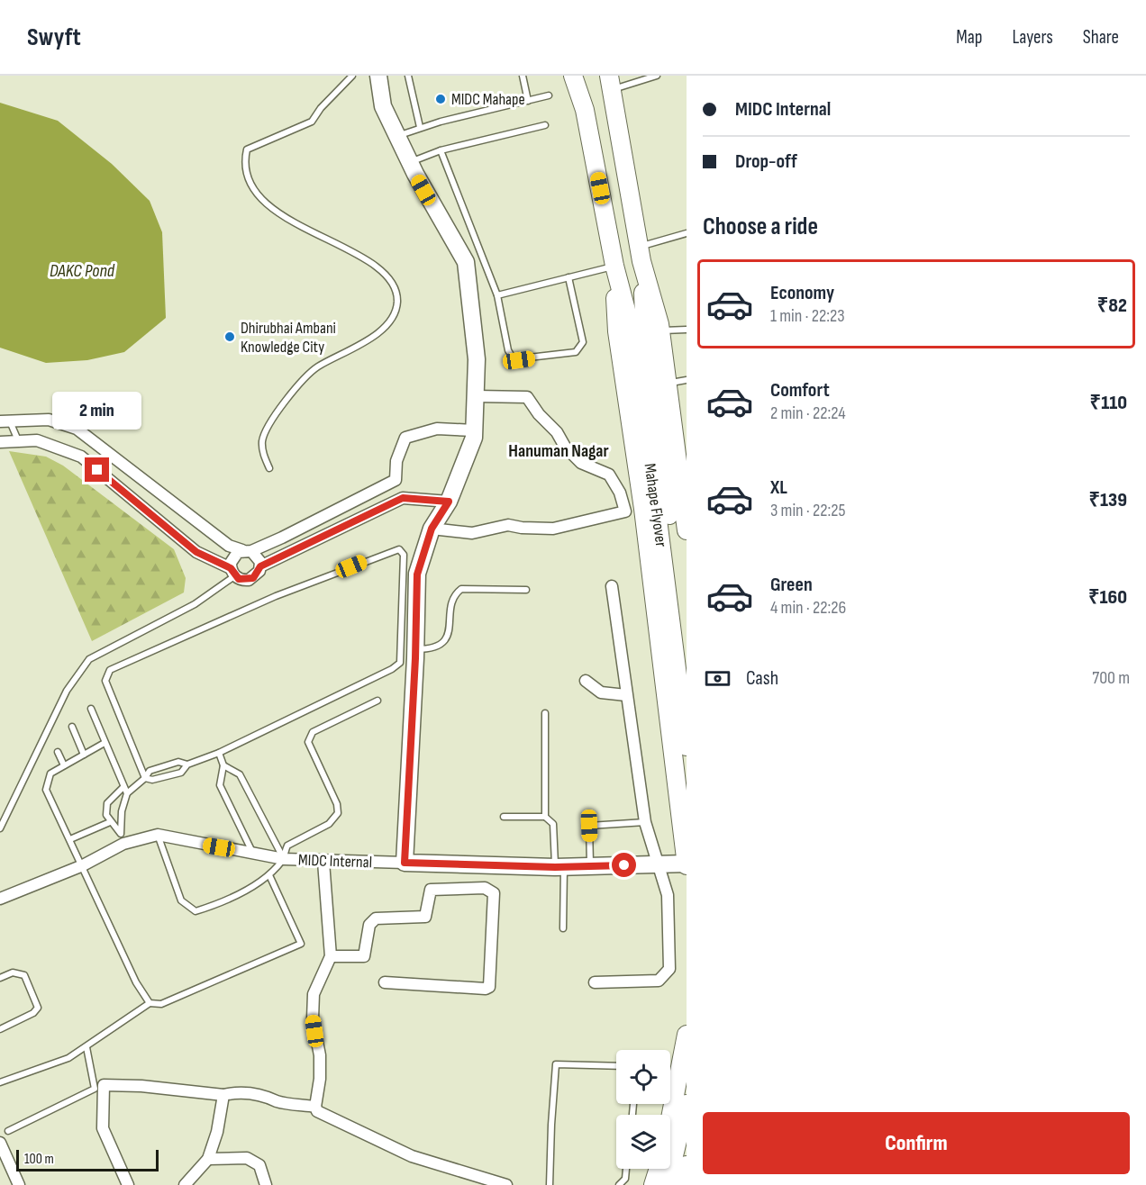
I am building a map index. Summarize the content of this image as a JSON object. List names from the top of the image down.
{
  "streets": {
    "main road": ["Mahape Flyover"],
    "street": ["MIDC Internal"]
  },
  "districts": ["Hanuman Nagar"],
  "water": ["DAKC Pond"],
  "places": ["MIDC Mahape", "Dhirubhai Ambani Knowledge City"],
  "scale_bar": "100 m",
  "page": {
    "header": "Swyft",
    "nav": ["Map", "Layers", "Share"],
    "banner": ["MIDC Internal", "Drop-off"],
    "heading": "Choose a ride",
    "list": [
      {
        "name": "Economy",
        "note": "1 min · 22:23",
        "value": "₹82"
      },
      {
        "name": "Comfort",
        "note": "2 min · 22:24",
        "value": "₹110"
      },
      {
        "name": "XL",
        "note": "3 min · 22:25",
        "value": "₹139"
      },
      {
        "name": "Green",
        "note": "4 min · 22:26",
        "value": "₹160"
      }
    ],
    "bubble": "2 min",
    "pay": ["Cash", "700 m"],
    "buttons": "Confirm",
    "scale": "100 m"
  }
}
